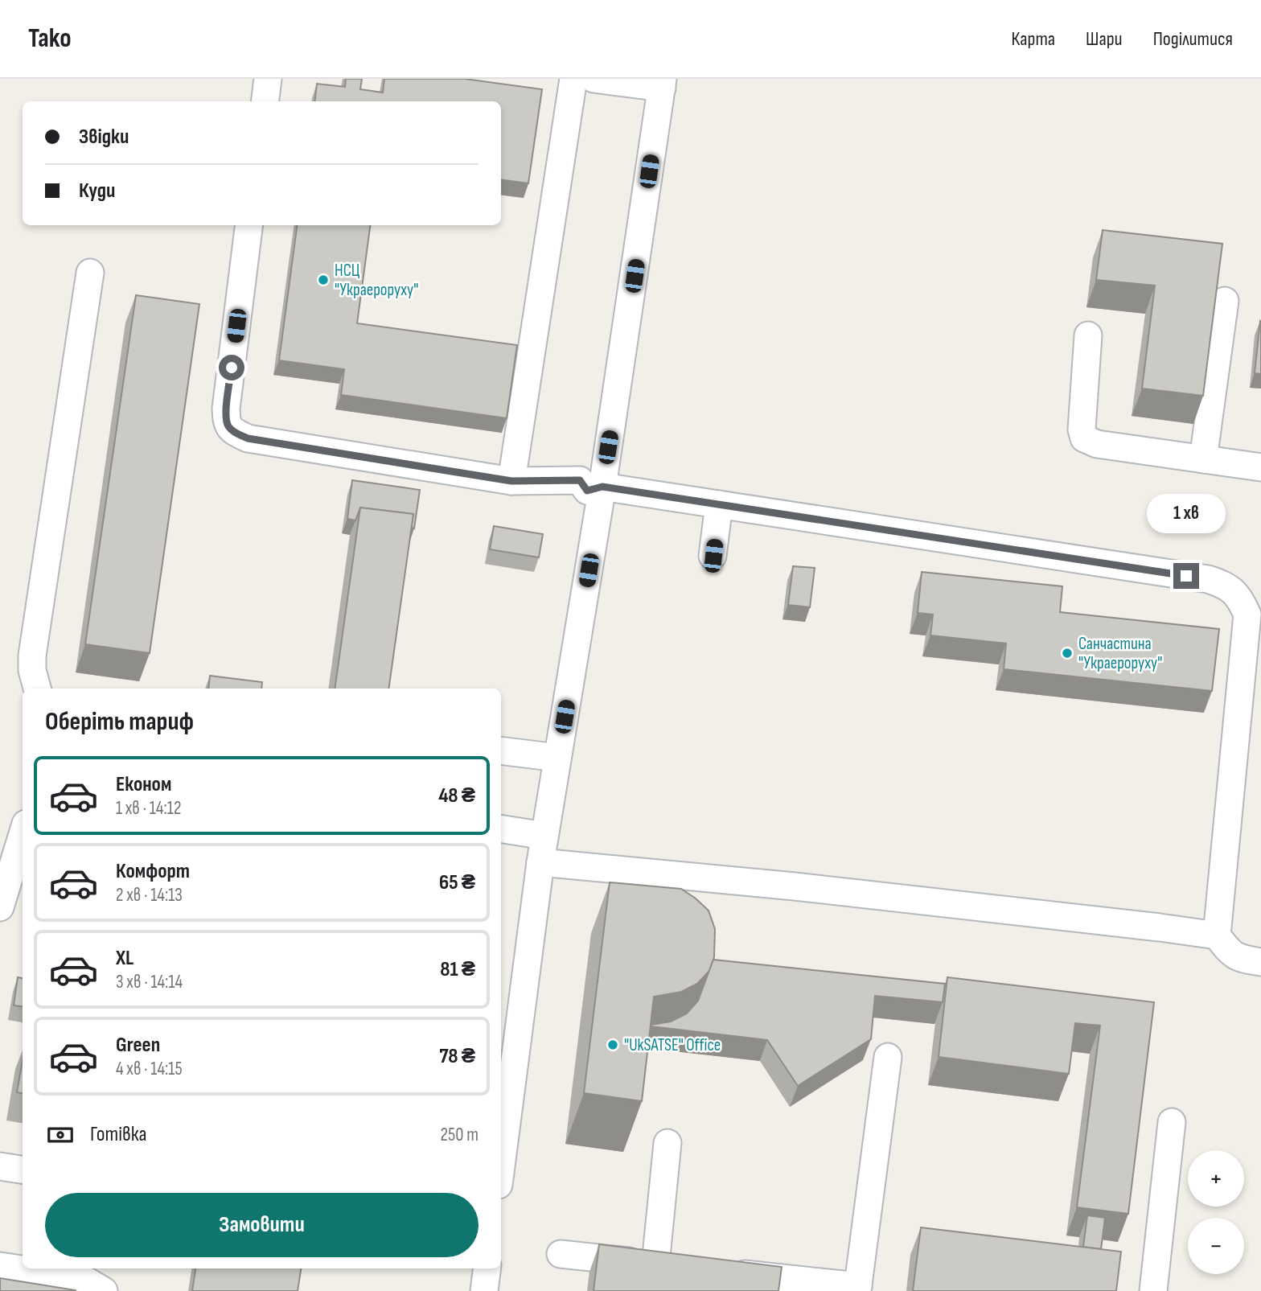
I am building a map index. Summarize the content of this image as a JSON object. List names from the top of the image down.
{
  "places": ["НСЦ \"Украероруху\"", "Санчастина \"Украероруху\"", "\"UkSATSE\" Office"],
  "page": {
    "header": "Tako",
    "nav": ["Карта", "Шари", "Поділитися"],
    "banner": ["Звідки", "Куди"],
    "bubble": "1 хв",
    "heading": "Оберіть тариф",
    "list": [
      {
        "name": "Економ",
        "note": "1 хв · 14:12",
        "value": "48 ₴"
      },
      {
        "name": "Комфорт",
        "note": "2 хв · 14:13",
        "value": "65 ₴"
      },
      {
        "name": "XL",
        "note": "3 хв · 14:14",
        "value": "81 ₴"
      },
      {
        "name": "Green",
        "note": "4 хв · 14:15",
        "value": "78 ₴"
      }
    ],
    "pay": ["Готівка", "250 m"],
    "map_buttons": ["+", "−"],
    "buttons": "Замовити"
  }
}
